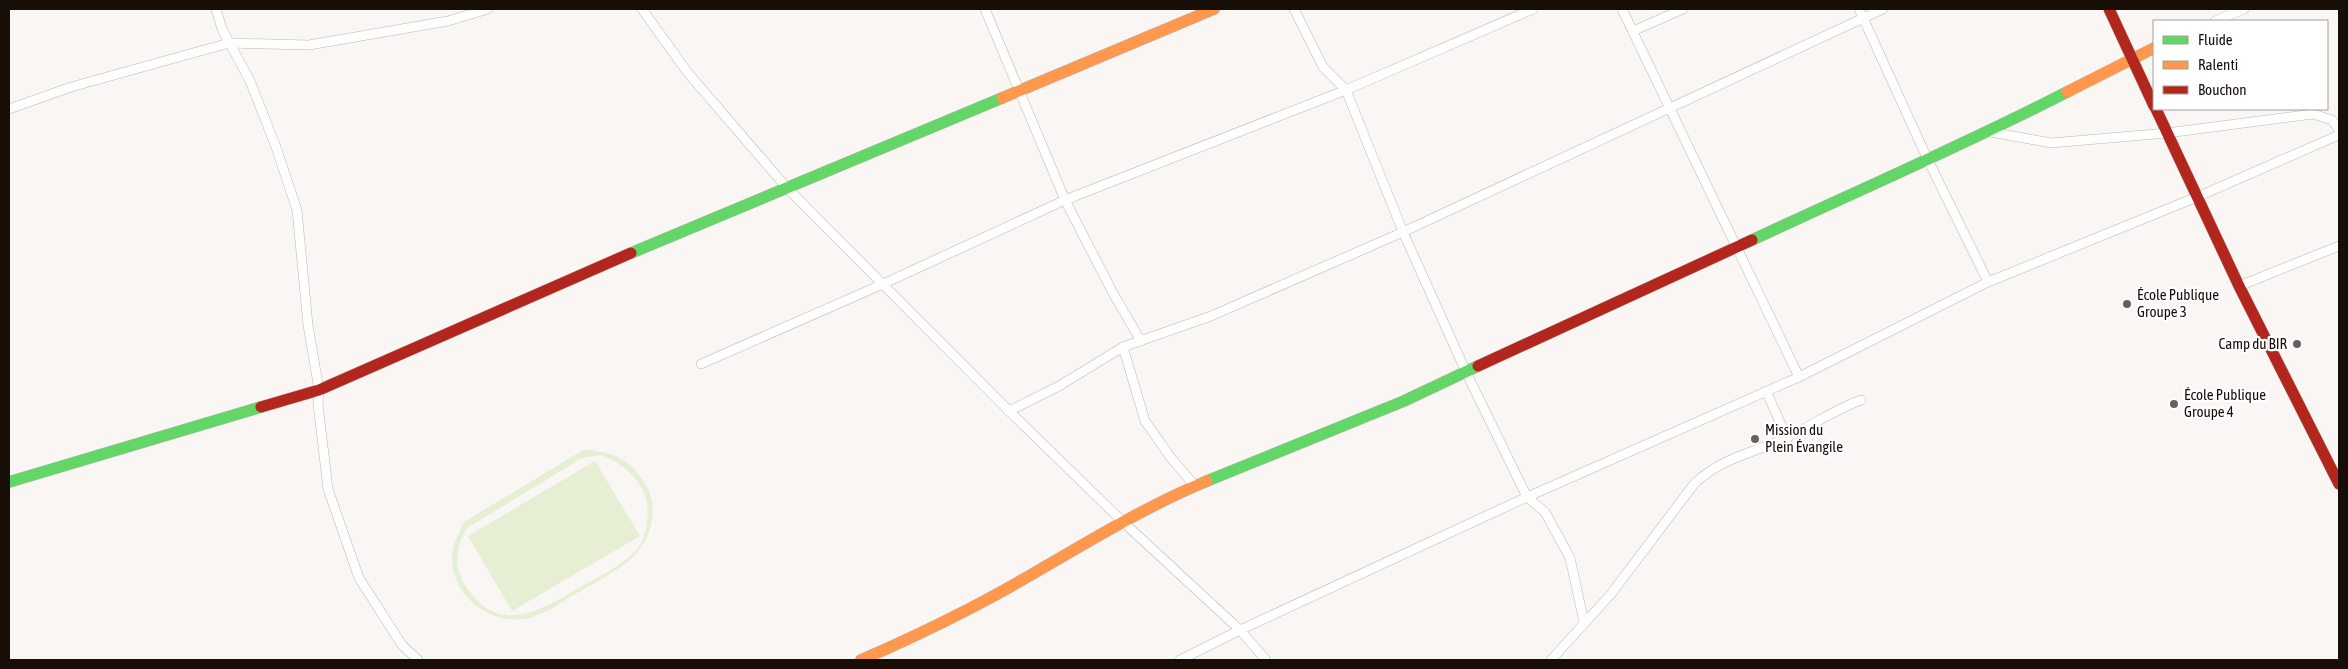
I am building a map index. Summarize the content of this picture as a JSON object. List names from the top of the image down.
{
  "places": [
    "École Publique Groupe 3",
    "Camp du BIR",
    "École Publique Groupe 4",
    "Mission du Plein Évangile"
  ],
  "legend": ["Fluide", "Ralenti", "Bouchon"]
}
